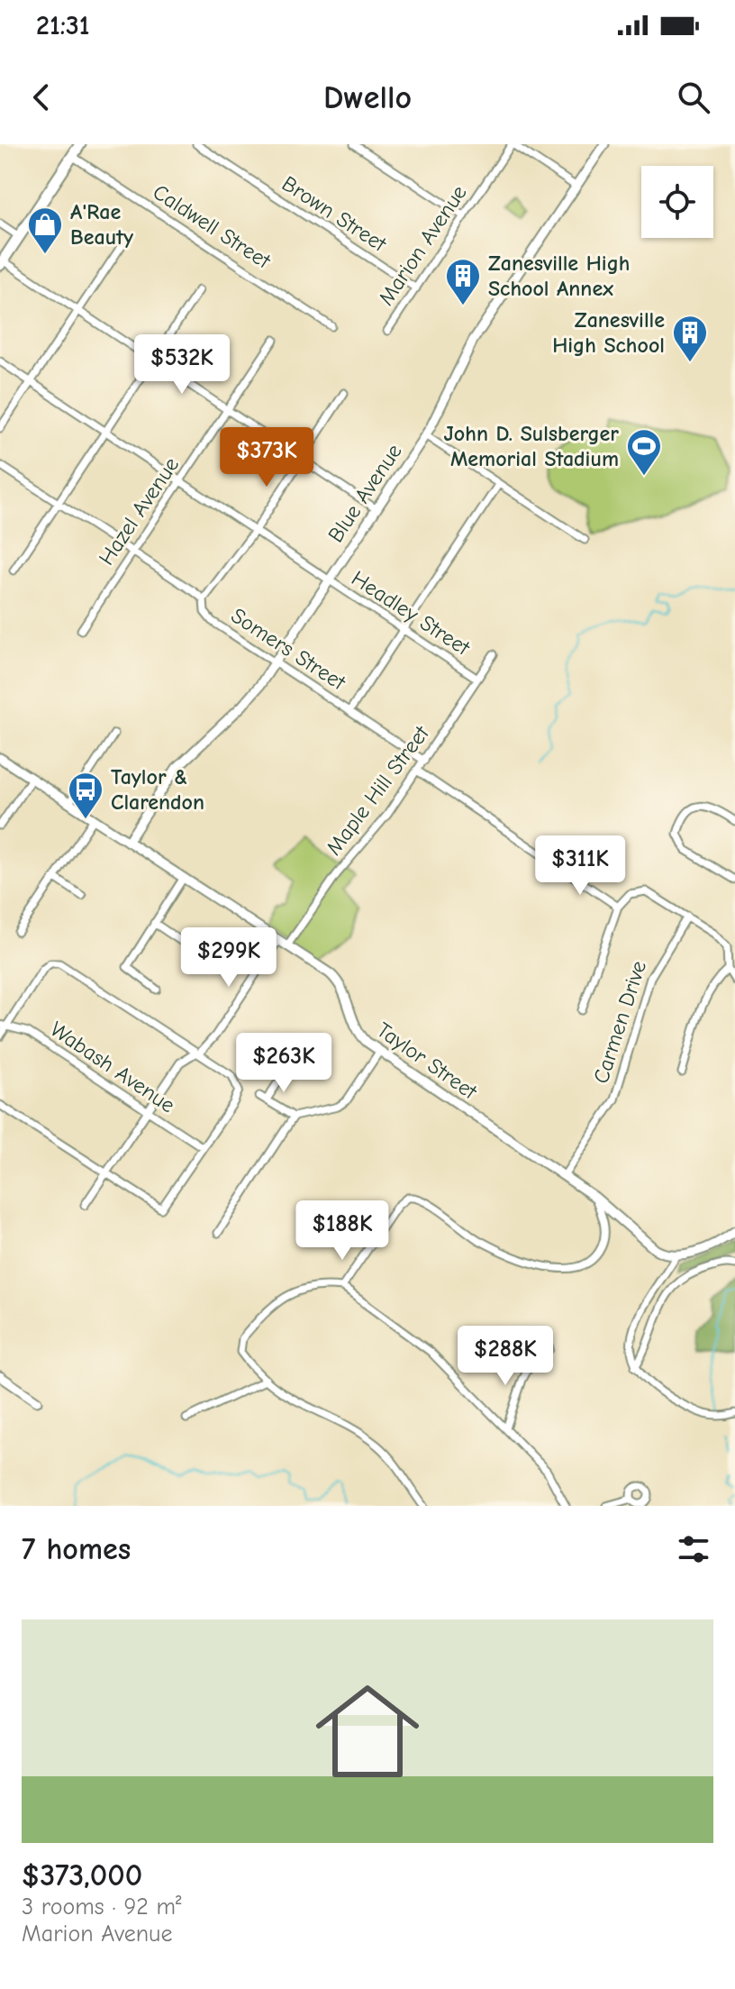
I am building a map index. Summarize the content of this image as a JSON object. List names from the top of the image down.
{
  "streets": {
    "street": [
      "Brown Street",
      "Caldwell Street",
      "Marion Avenue",
      "Blue Avenue",
      "Hazel Avenue",
      "Headley Street",
      "Somers Street",
      "Maple Hill Street",
      "Carmen Drive",
      "Taylor Street",
      "Wabash Avenue"
    ]
  },
  "crossings": [
    ["Brown Street", "Marion Avenue"],
    ["Blue Avenue", "Headley Street"],
    ["Blue Avenue", "Somers Street"],
    ["Blue Avenue", "Taylor Street"],
    ["Hazel Avenue", "Headley Street"],
    ["Hazel Avenue", "Somers Street"],
    ["Headley Street", "Maple Hill Street"],
    ["Somers Street", "Maple Hill Street"],
    ["Maple Hill Street", "Taylor Street"],
    ["Carmen Drive", "Taylor Street"]
  ],
  "places": {
    "shop": ["A'Rae Beauty"],
    "building": ["Zanesville High School Annex", "Zanesville High School"],
    "sports": ["John D. Sulsberger Memorial Stadium"],
    "bus stop": ["Taylor & Clarendon"]
  },
  "page": {
    "status": "21:31",
    "header": "Dwello",
    "price": [
      "$532K",
      "$373K",
      "$311K",
      "$299K",
      "$263K",
      "$188K",
      "$288K"
    ],
    "heading": "7 homes",
    "list": [
      {
        "name": "$373,000",
        "note": "3 rooms · 92 m² · Marion Avenue"
      }
    ]
  }
}
